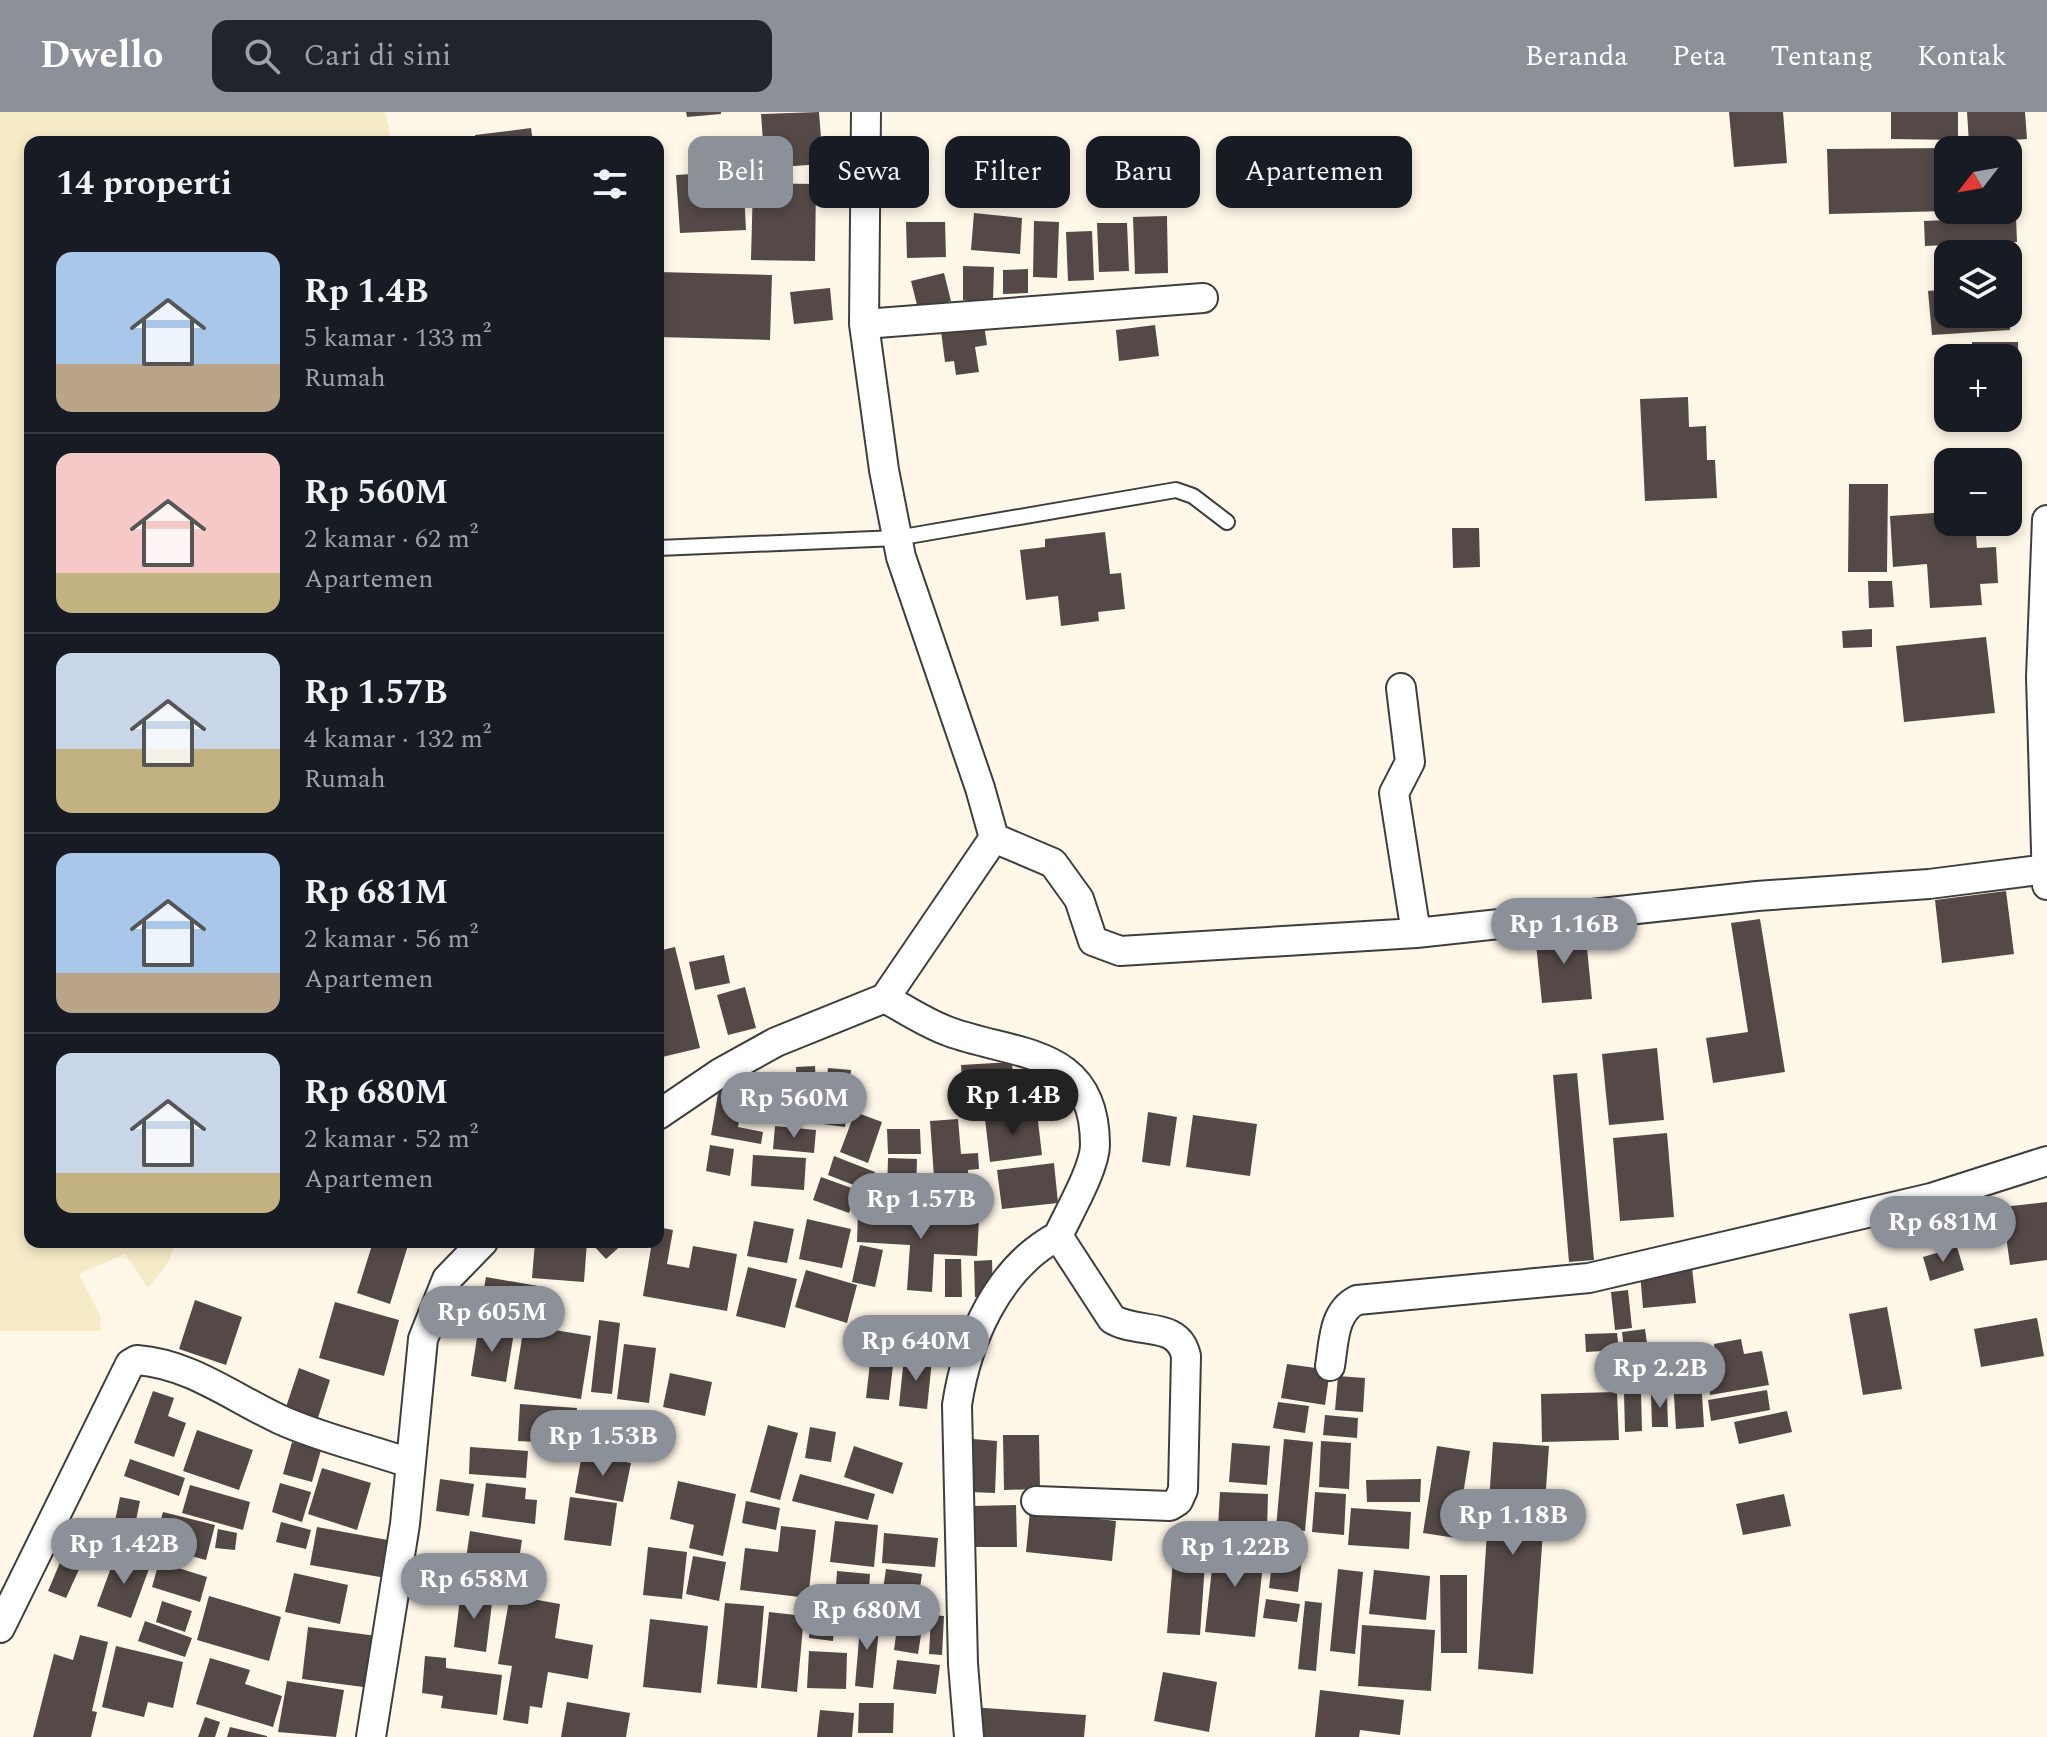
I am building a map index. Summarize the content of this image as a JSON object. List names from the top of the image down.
{
  "north": "bottom left",
  "page": {
    "header": "Dwello",
    "search": "Cari di sini",
    "nav": [
      "Beranda",
      "Peta",
      "Tentang",
      "Kontak"
    ],
    "map_buttons": ["+", "−"],
    "chip": [
      "Beli",
      "Sewa",
      "Filter",
      "Baru",
      "Apartemen"
    ],
    "heading": "14 properti",
    "list": [
      {
        "name": "Rp 1.4B",
        "note": "5 kamar · 133 m² · Rumah"
      },
      {
        "name": "Rp 560M",
        "note": "2 kamar · 62 m² · Apartemen"
      },
      {
        "name": "Rp 1.57B",
        "note": "4 kamar · 132 m² · Rumah"
      },
      {
        "name": "Rp 681M",
        "note": "2 kamar · 56 m² · Apartemen"
      },
      {
        "name": "Rp 680M",
        "note": "2 kamar · 52 m² · Apartemen"
      }
    ],
    "price": [
      "Rp 1.16B",
      "Rp 1.4B",
      "Rp 560M",
      "Rp 1.57B",
      "Rp 681M",
      "Rp 605M",
      "Rp 640M",
      "Rp 2.2B",
      "Rp 1.53B",
      "Rp 1.18B",
      "Rp 1.42B",
      "Rp 1.22B",
      "Rp 658M",
      "Rp 680M"
    ]
  }
}
